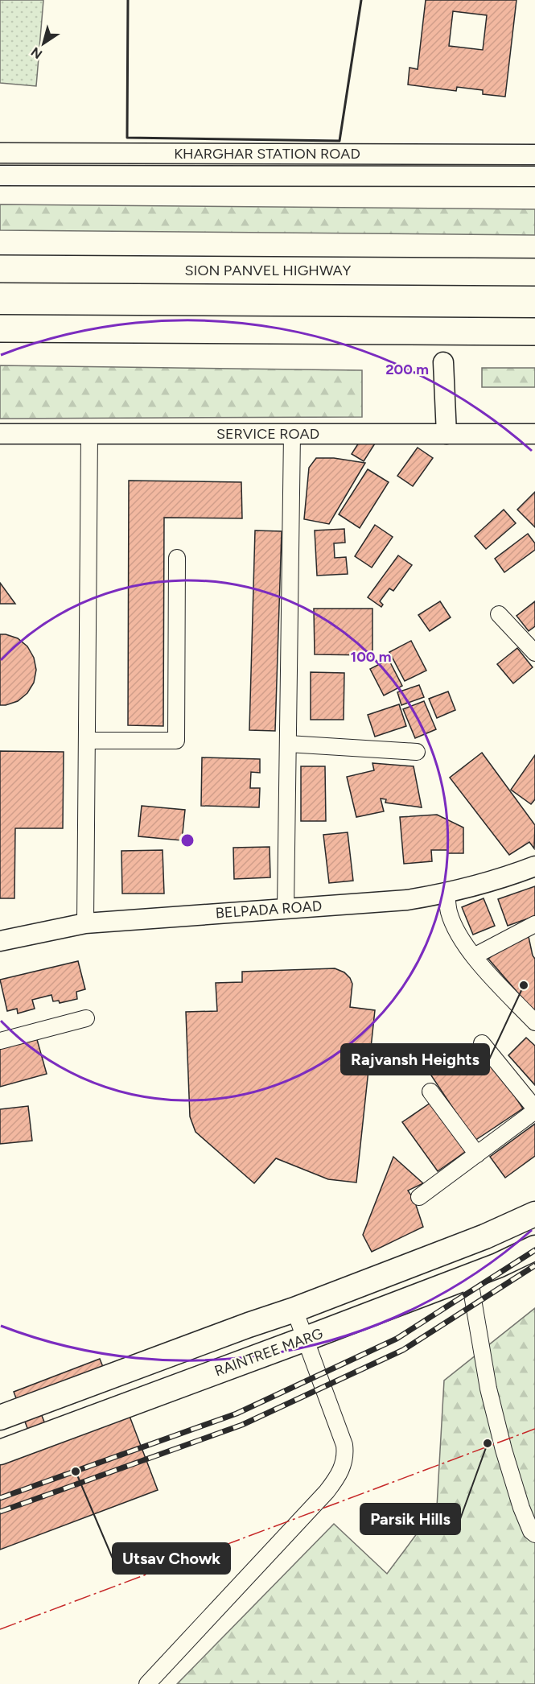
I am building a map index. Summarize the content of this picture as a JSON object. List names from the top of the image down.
{
  "streets": {
    "highway": ["SION PANVEL HIGHWAY"],
    "main road": ["RAINTREE MARG"],
    "street": ["KHARGHAR STATION ROAD", "SERVICE ROAD", "BELPADA ROAD"]
  },
  "places": ["Rajvansh Heights", "Parsik Hills", "Utsav Chowk"],
  "north": "bottom left",
  "rings": ["200 m", "100 m"]
}
